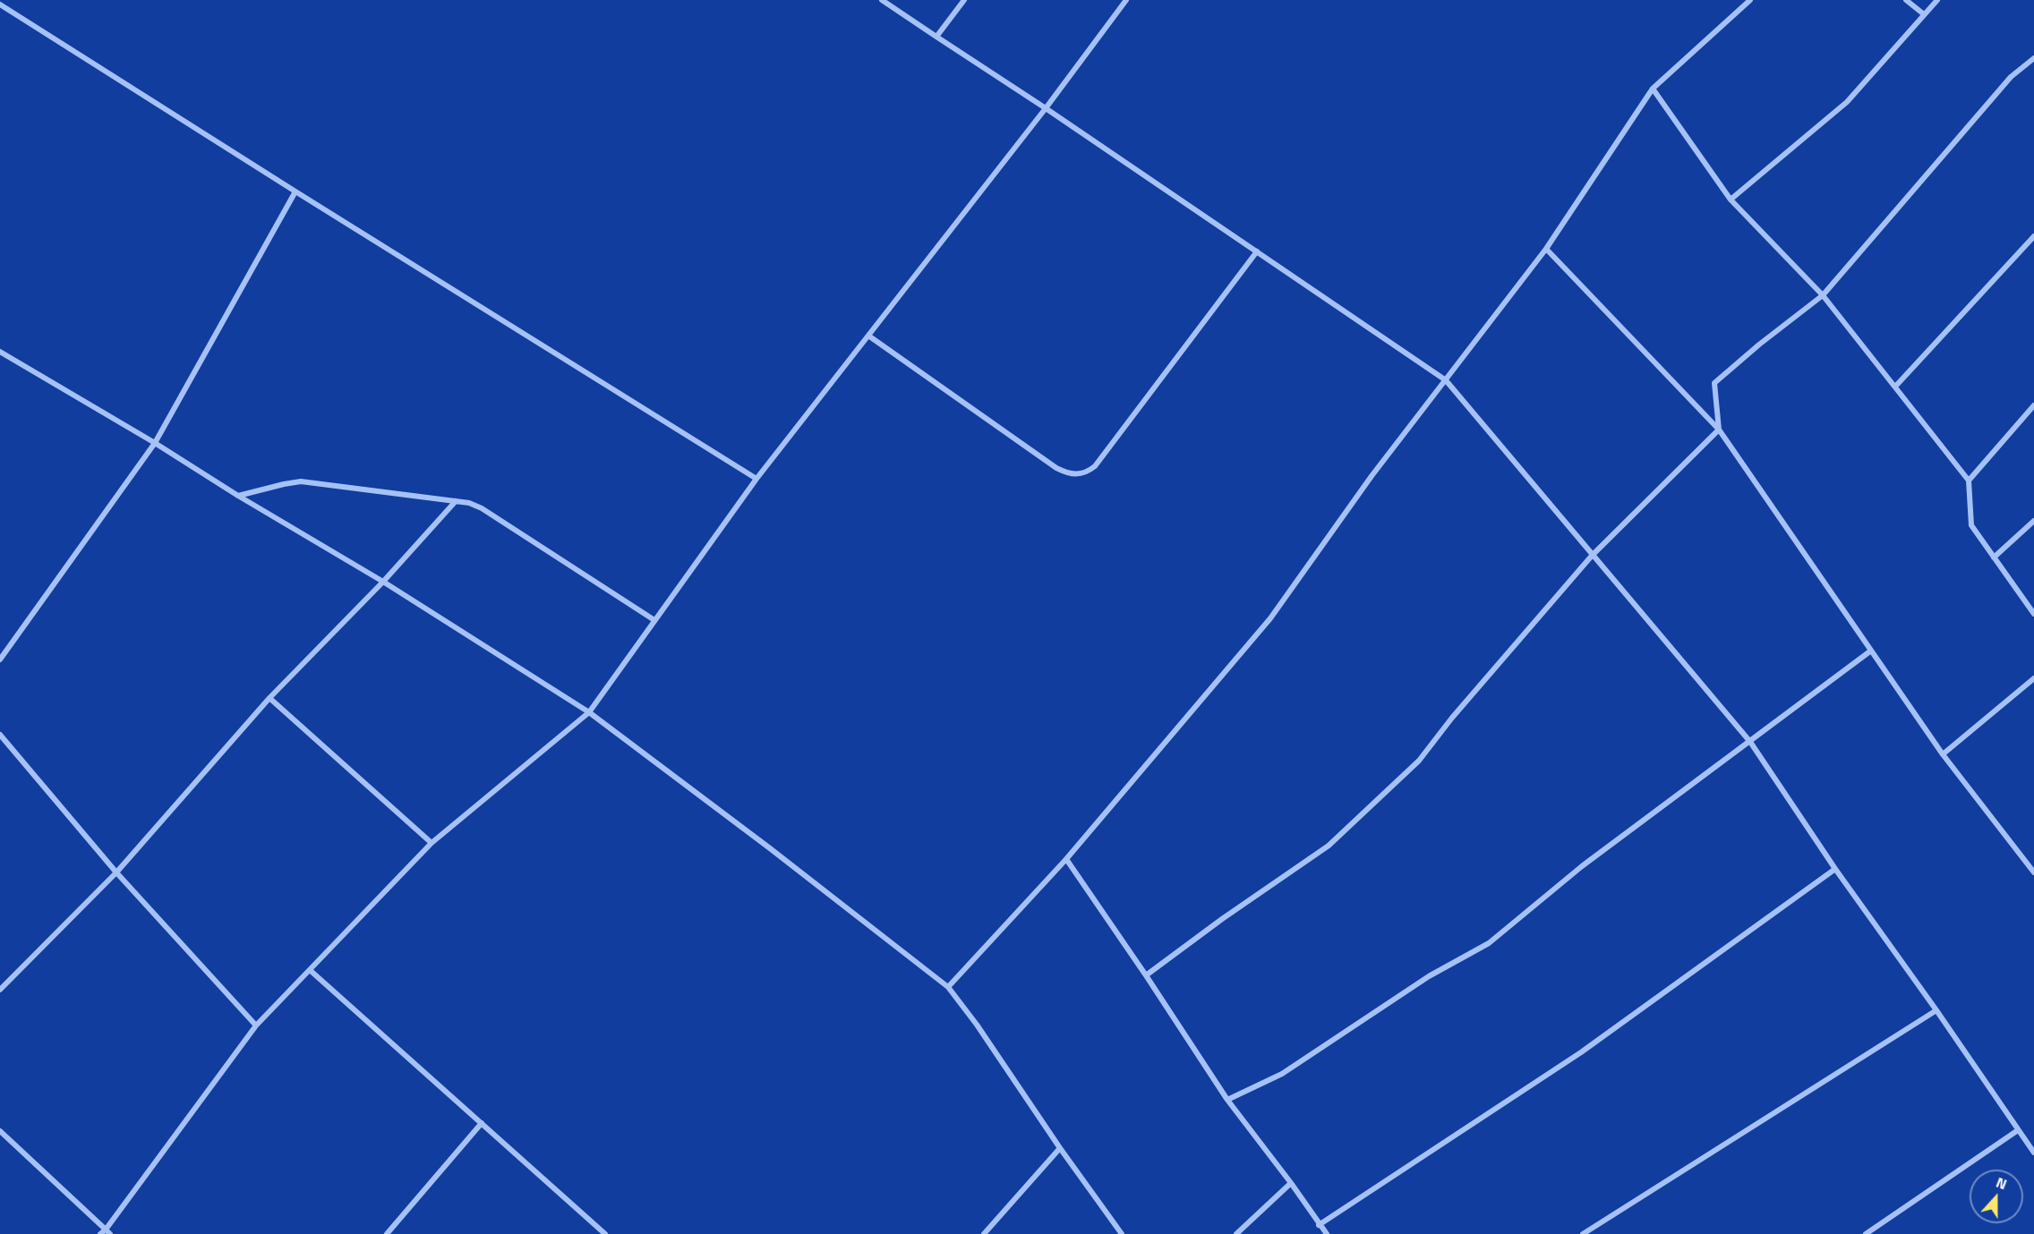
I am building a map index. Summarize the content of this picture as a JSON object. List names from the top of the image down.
{
  "north": "top"
}
